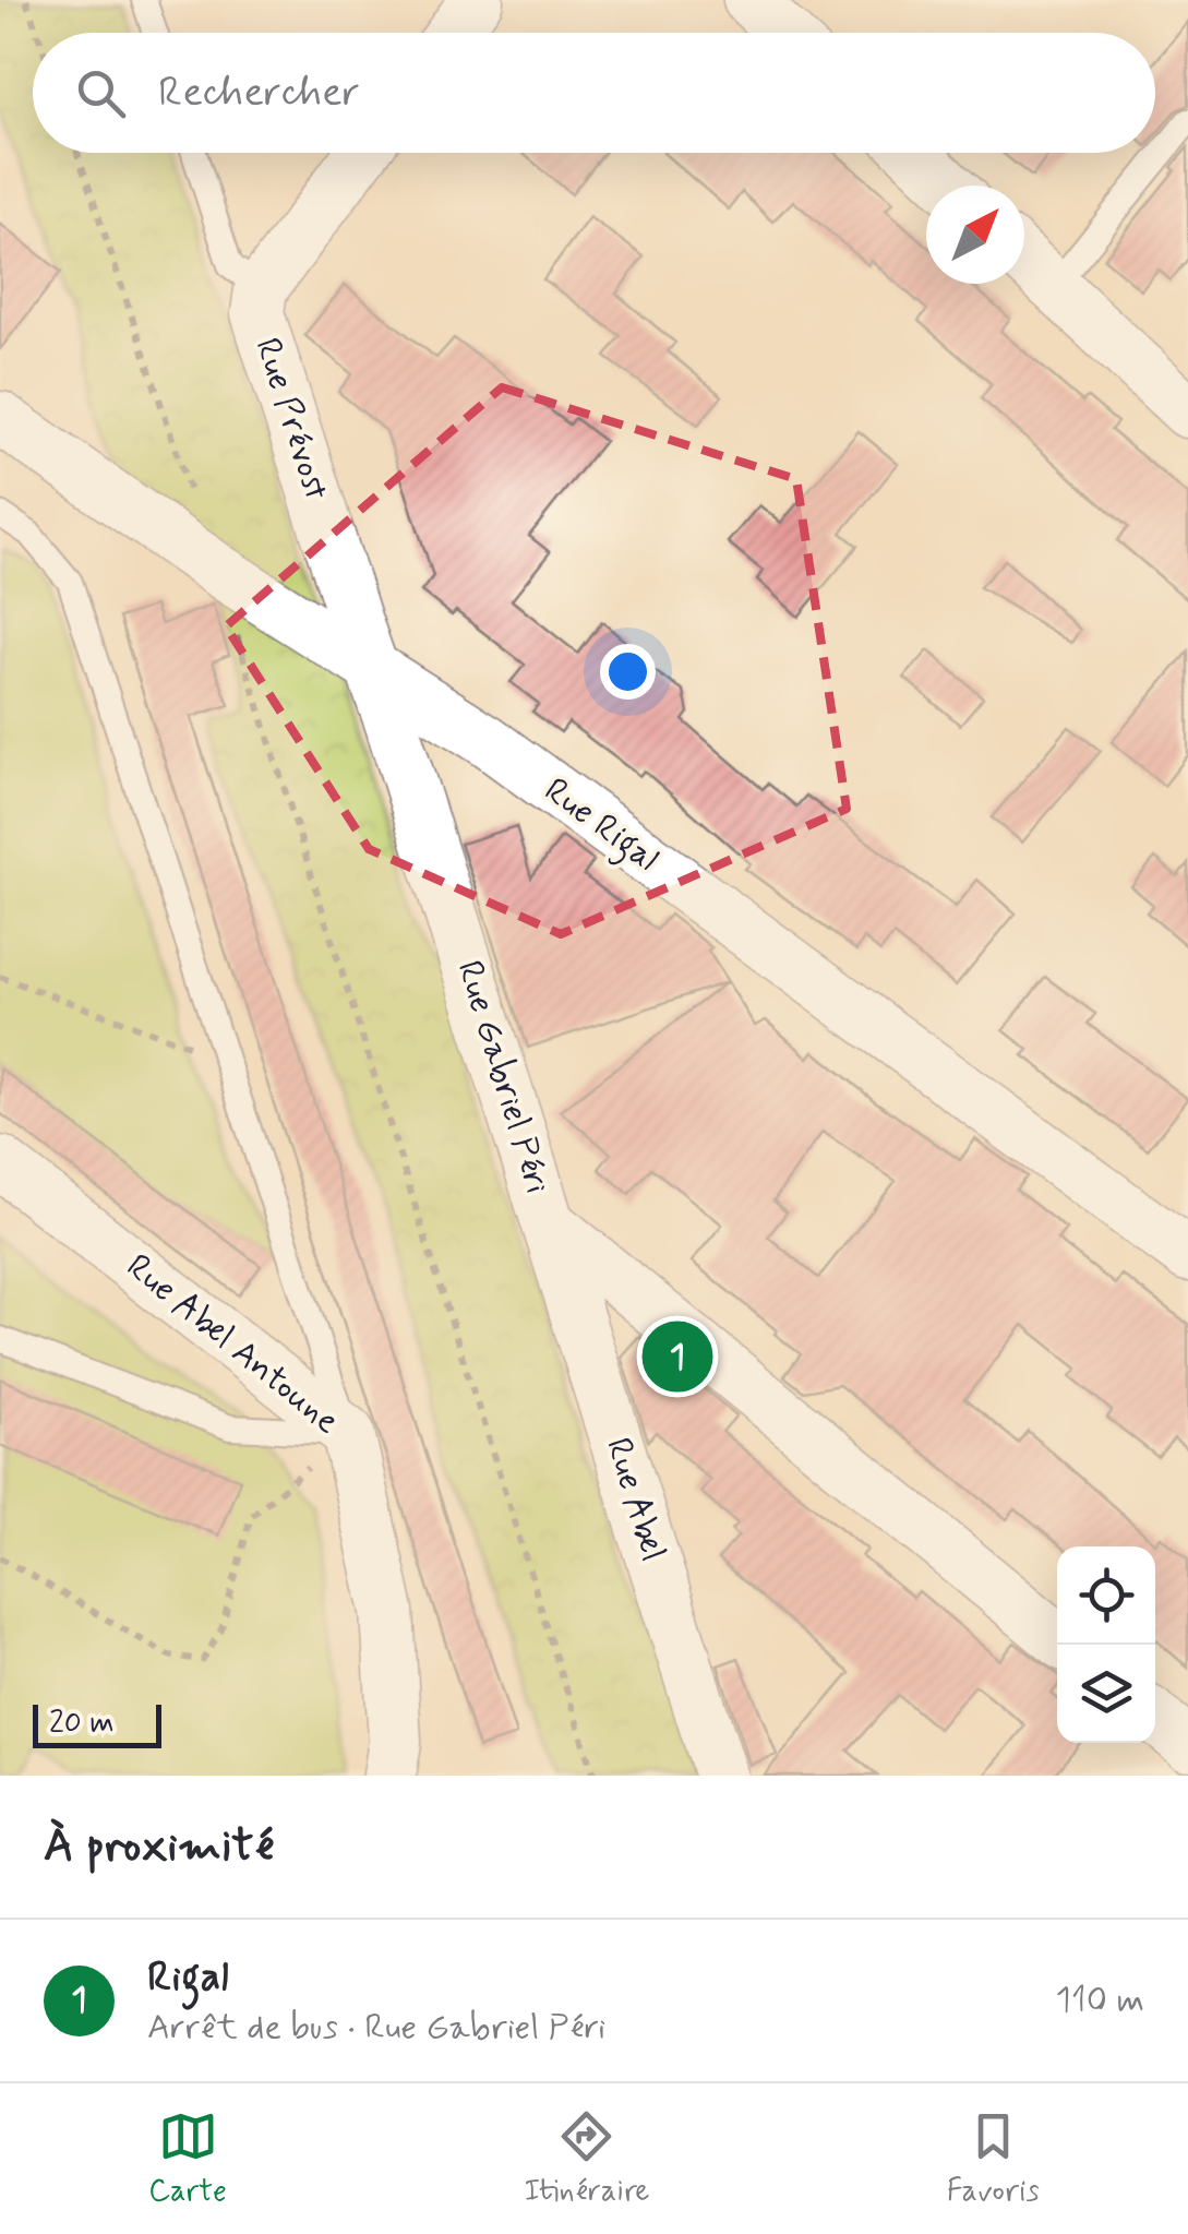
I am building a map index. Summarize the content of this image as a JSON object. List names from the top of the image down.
{
  "streets": {
    "street": [
      "Rue Prévost",
      "Rue Rigal",
      "Rue Gabriel Péri",
      "Rue Abel Antoune",
      "Rue Abel"
    ]
  },
  "crossings": [
    ["Rue Prévost", "Rue Rigal"],
    ["Rue Prévost", "Rue Gabriel Péri"],
    ["Rue Rigal", "Rue Gabriel Péri"],
    ["Rue Gabriel Péri", "Rue Abel"]
  ],
  "scale_bar": "20 m",
  "north": "top right",
  "page": {
    "search": "Rechercher",
    "pins": "1",
    "scale": "20 m",
    "heading": "À proximité",
    "list": [
      {
        "mark": "1",
        "name": "Rigal",
        "note": "Arrêt de bus · Rue Gabriel Péri",
        "value": "110 m"
      }
    ],
    "nav": ["Carte", "Itinéraire", "Favoris"]
  }
}
